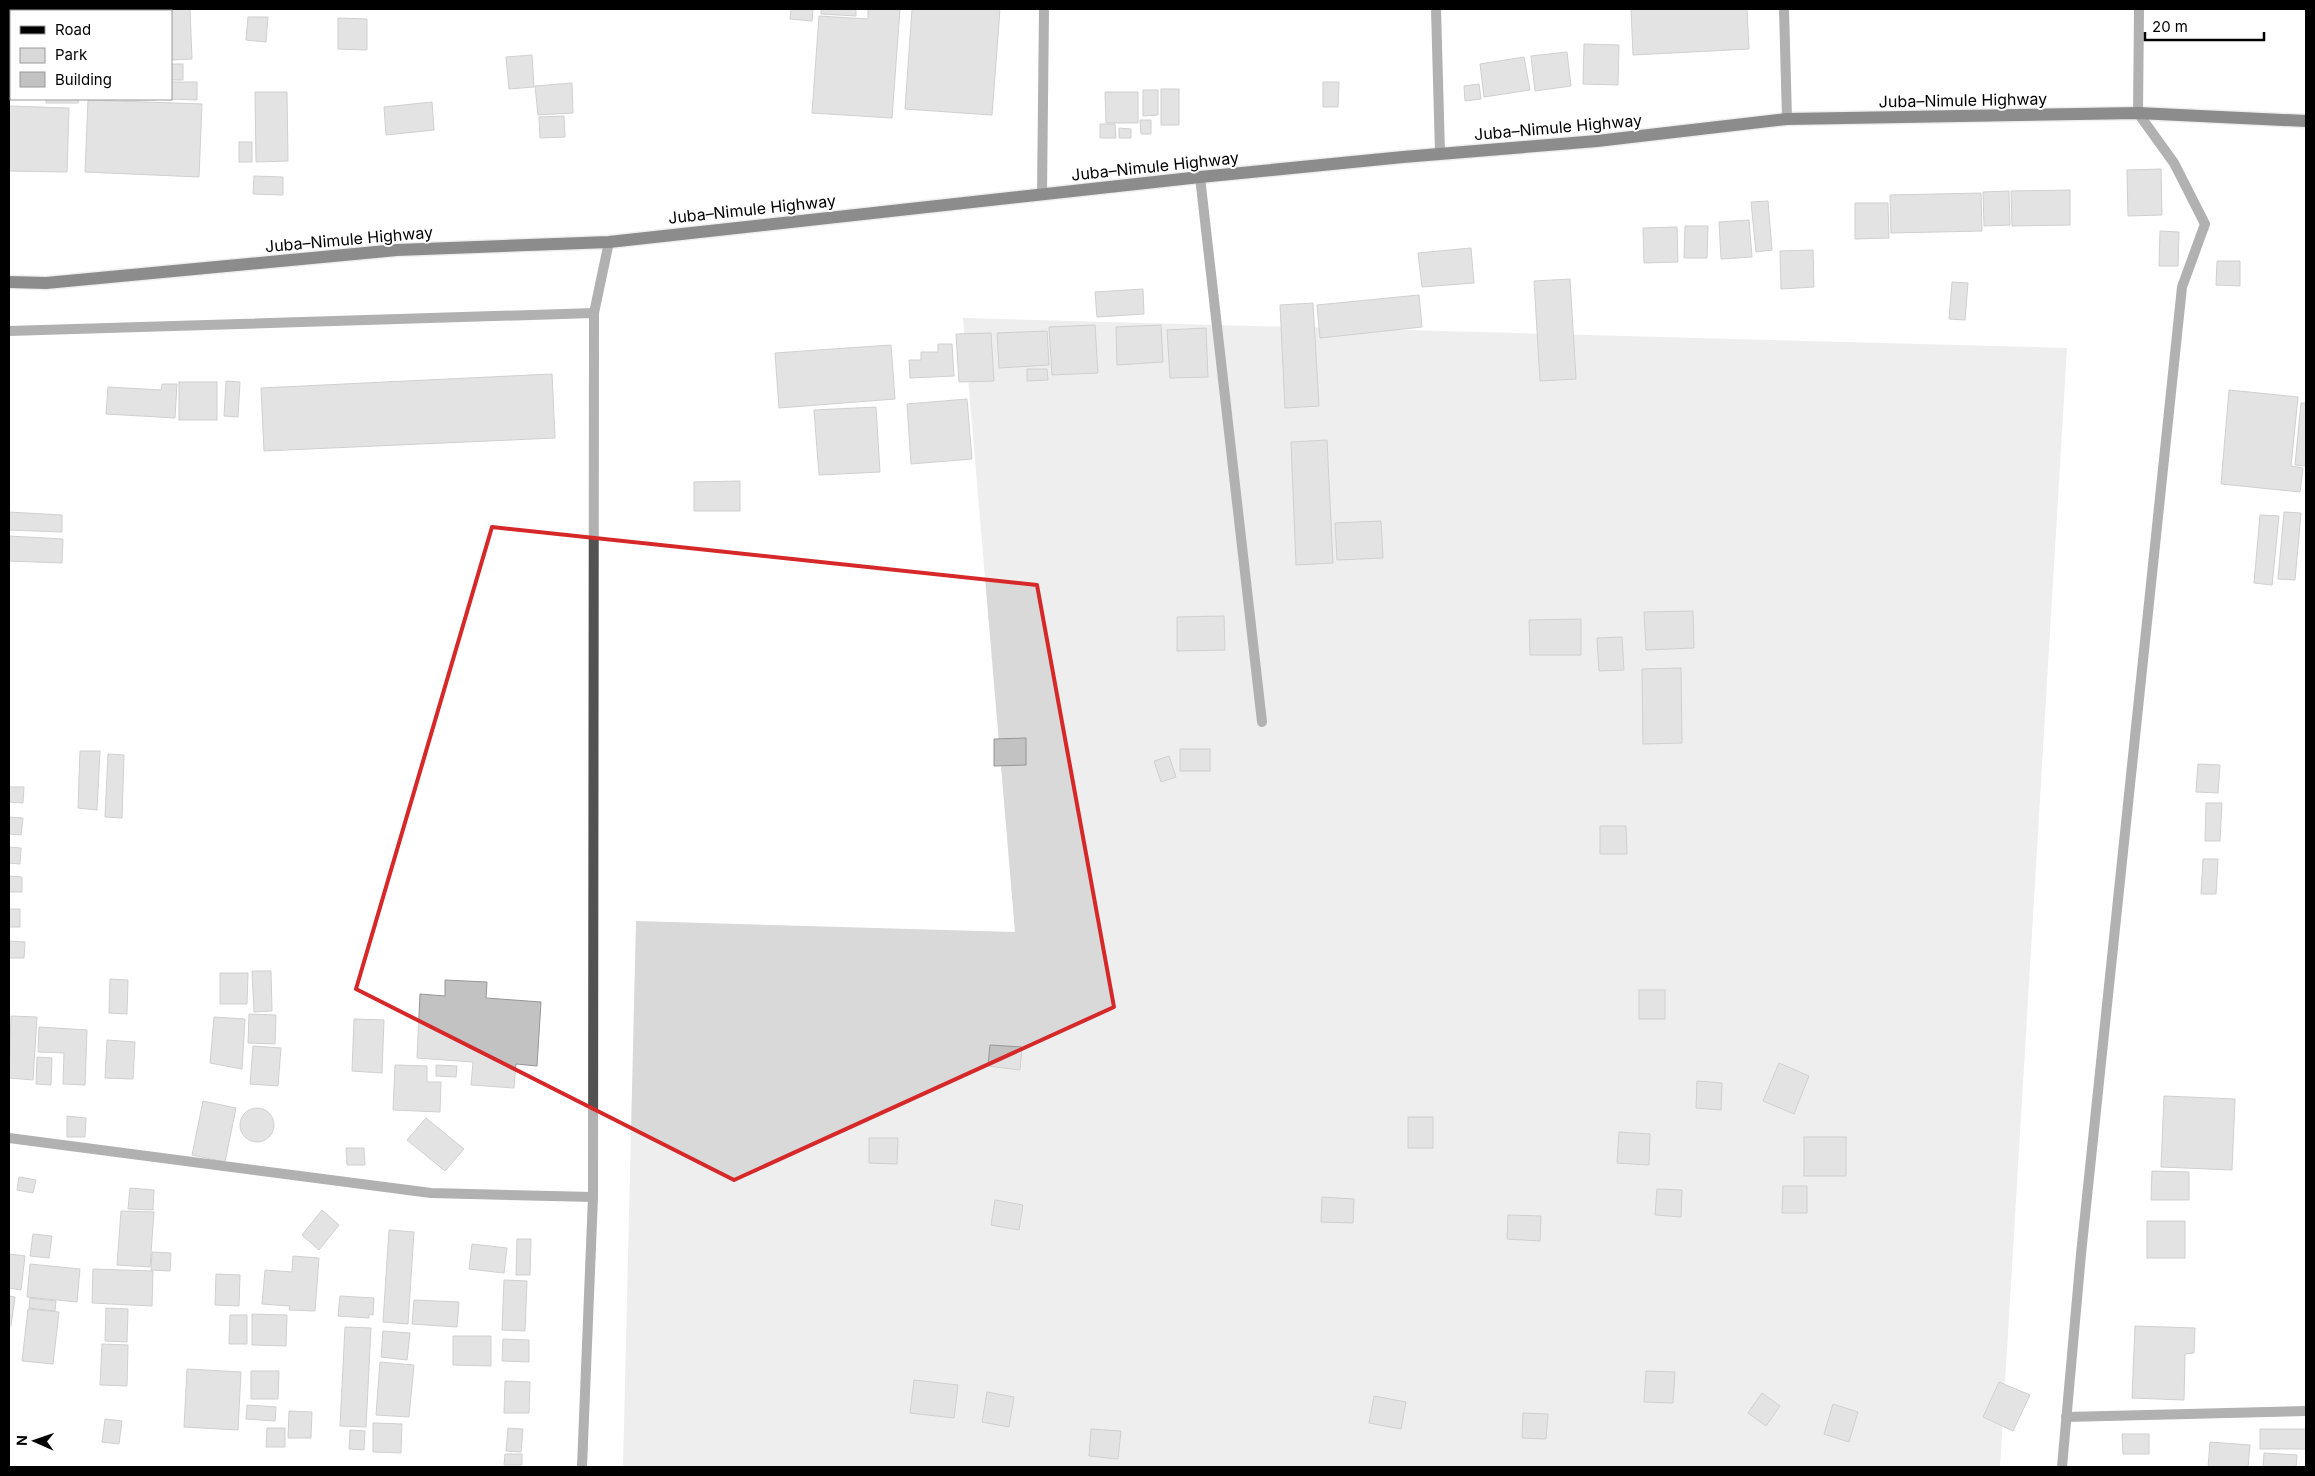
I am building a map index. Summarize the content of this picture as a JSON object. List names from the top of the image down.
{
  "streets": {
    "main road": ["Juba–Nimule Highway"]
  },
  "legend": ["Road", "Park", "Building"],
  "scale_bar": "20 m",
  "north": "left"
}
